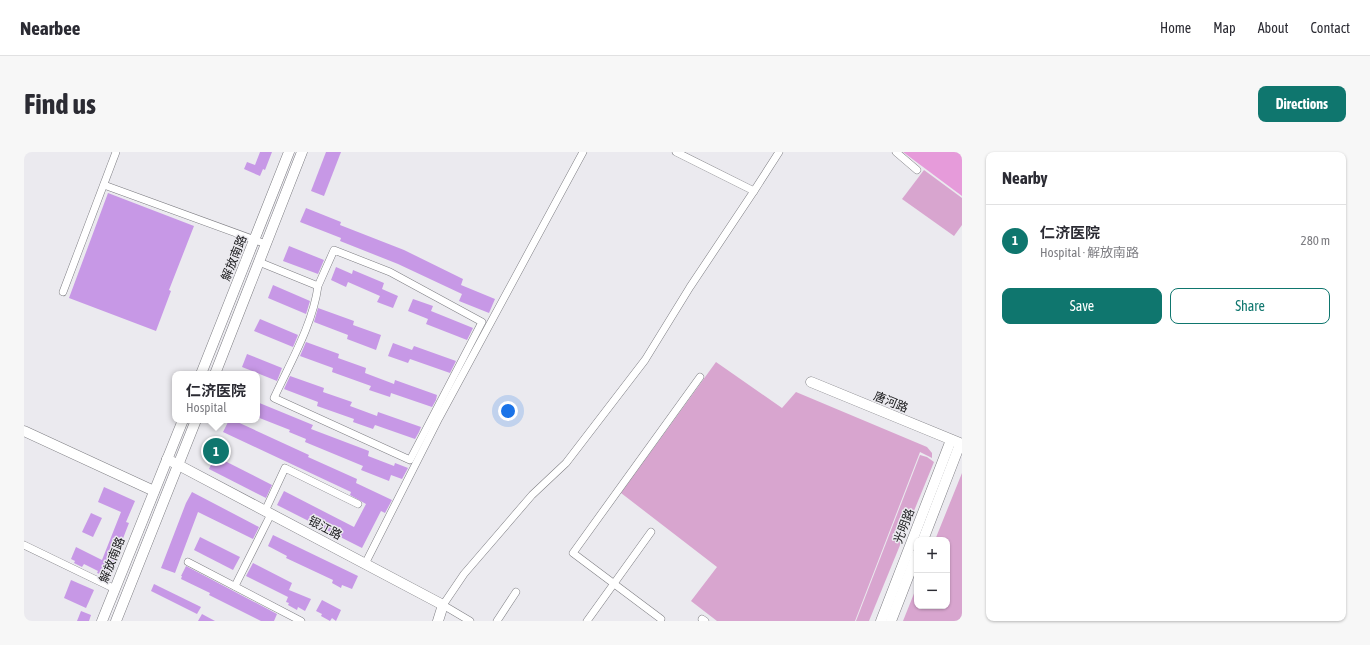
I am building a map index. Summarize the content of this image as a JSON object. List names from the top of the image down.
{
  "streets": {
    "street": [
      "解放南路",
      "唐河路",
      "光明路",
      "银江路"
    ]
  },
  "crossings": [
    ["解放南路", "银江路"],
    ["唐河路", "光明路"]
  ],
  "page": {
    "header": "Nearbee",
    "nav": [
      "Home",
      "Map",
      "About",
      "Contact"
    ],
    "buttons": [
      "Directions",
      ["Save", "Share"]
    ],
    "title": "Find us",
    "heading": "Nearby",
    "list": [
      {
        "mark": "1",
        "name": "仁济医院",
        "note": "Hospital · 解放南路",
        "value": "280 m"
      }
    ],
    "popup": ["仁济医院", "Hospital"],
    "pins": "1",
    "map_buttons": ["+", "−"]
  }
}
